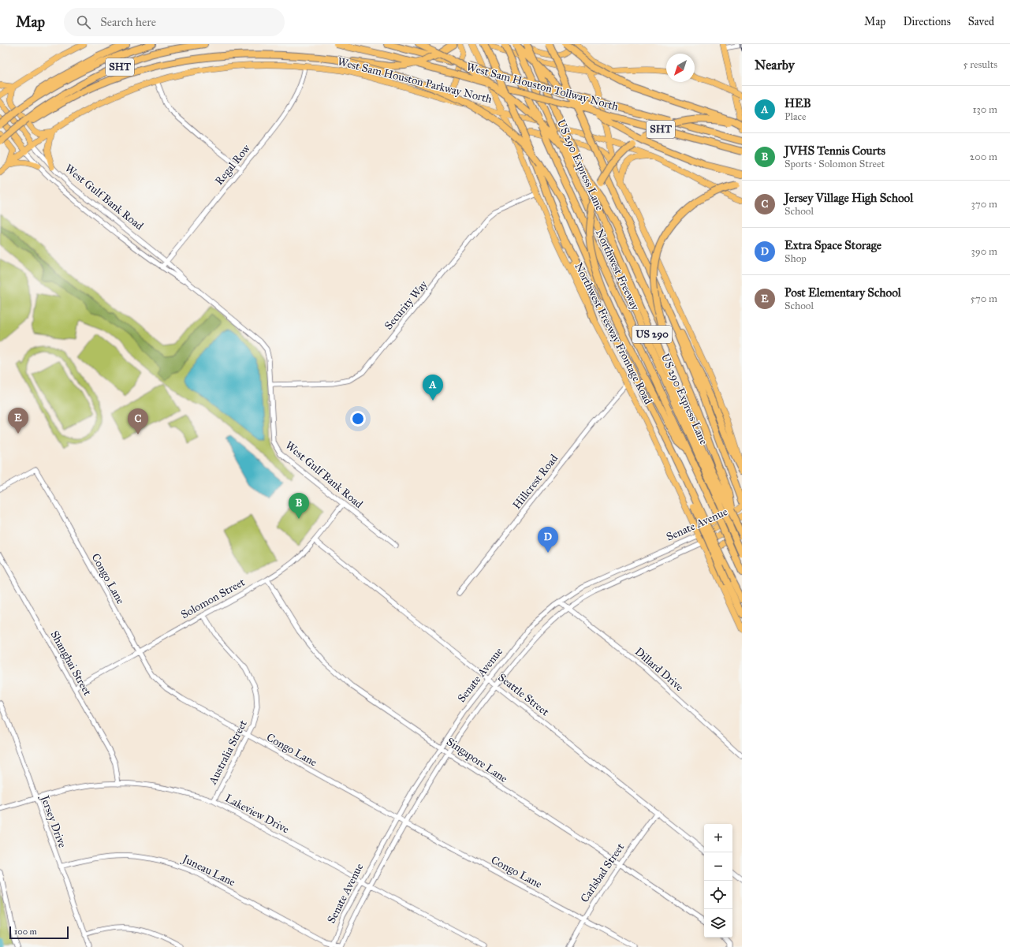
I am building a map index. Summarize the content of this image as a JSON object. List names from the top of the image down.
{
  "streets": {
    "highway": [
      "SHT",
      "West Sam Houston Tollway North",
      "US 290 Express Lane",
      "Northwest Freeway",
      "US 290"
    ],
    "main road": [
      "West Sam Houston Parkway North",
      "West Gulf Bank Road",
      "Northwest Freeway Frontage Road",
      "Senate Avenue"
    ],
    "street": [
      "Regal Row",
      "Security Way",
      "Hillcrest Road",
      "Congo Lane",
      "Solomon Street",
      "Shanghai Street",
      "Dillard Drive",
      "Seattle Street",
      "Australia Street",
      "Singapore Lane",
      "Lakeview Drive",
      "Jersey Drive",
      "Juneau Lane",
      "Carlsbad Street"
    ]
  },
  "crossings": [
    ["West Sam Houston Parkway North", "Regal Row"],
    ["West Sam Houston Parkway North", "West Gulf Bank Road"],
    ["West Sam Houston Parkway North", "Northwest Freeway Frontage Road"],
    ["Regal Row", "West Gulf Bank Road"],
    ["US 290 Express Lane", "Northwest Freeway"],
    ["West Gulf Bank Road", "Security Way"],
    ["West Gulf Bank Road", "Solomon Street"],
    ["Security Way", "Northwest Freeway Frontage Road"],
    ["Northwest Freeway Frontage Road", "Hillcrest Road"],
    ["Northwest Freeway Frontage Road", "Senate Avenue"],
    ["Senate Avenue", "Congo Lane"],
    ["Senate Avenue", "Dillard Drive"],
    ["Senate Avenue", "Seattle Street"],
    ["Senate Avenue", "Singapore Lane"],
    ["Senate Avenue", "Lakeview Drive"],
    ["Senate Avenue", "Juneau Lane"],
    ["Congo Lane", "Solomon Street"],
    ["Congo Lane", "Australia Street"],
    ["Congo Lane", "Carlsbad Street"],
    ["Solomon Street", "Shanghai Street"],
    ["Solomon Street", "Seattle Street"],
    ["Solomon Street", "Australia Street"],
    ["Solomon Street", "Singapore Lane"],
    ["Shanghai Street", "Lakeview Drive"],
    ["Seattle Street", "Carlsbad Street"],
    ["Australia Street", "Lakeview Drive"],
    ["Singapore Lane", "Carlsbad Street"],
    ["Lakeview Drive", "Jersey Drive"],
    ["Jersey Drive", "Juneau Lane"]
  ],
  "scale_bar": "100 m",
  "north": "bottom left",
  "page": {
    "header": "Map",
    "search": "Search here",
    "nav": ["Map", "Directions", "Saved"],
    "heading": ["Nearby", "5 results"],
    "list": [
      {
        "mark": "A",
        "name": "HEB",
        "note": "Place",
        "value": "130 m"
      },
      {
        "mark": "B",
        "name": "JVHS Tennis Courts",
        "note": "Sports · Solomon Street",
        "value": "200 m"
      },
      {
        "mark": "C",
        "name": "Jersey Village High School",
        "note": "School",
        "value": "370 m"
      },
      {
        "mark": "D",
        "name": "Extra Space Storage",
        "note": "Shop",
        "value": "390 m"
      },
      {
        "mark": "E",
        "name": "Post Elementary School",
        "note": "School",
        "value": "570 m"
      }
    ],
    "pins": [
      "A",
      "E",
      "C",
      "B",
      "D"
    ],
    "map_buttons": ["+", "−"],
    "scale": "100 m"
  }
}
